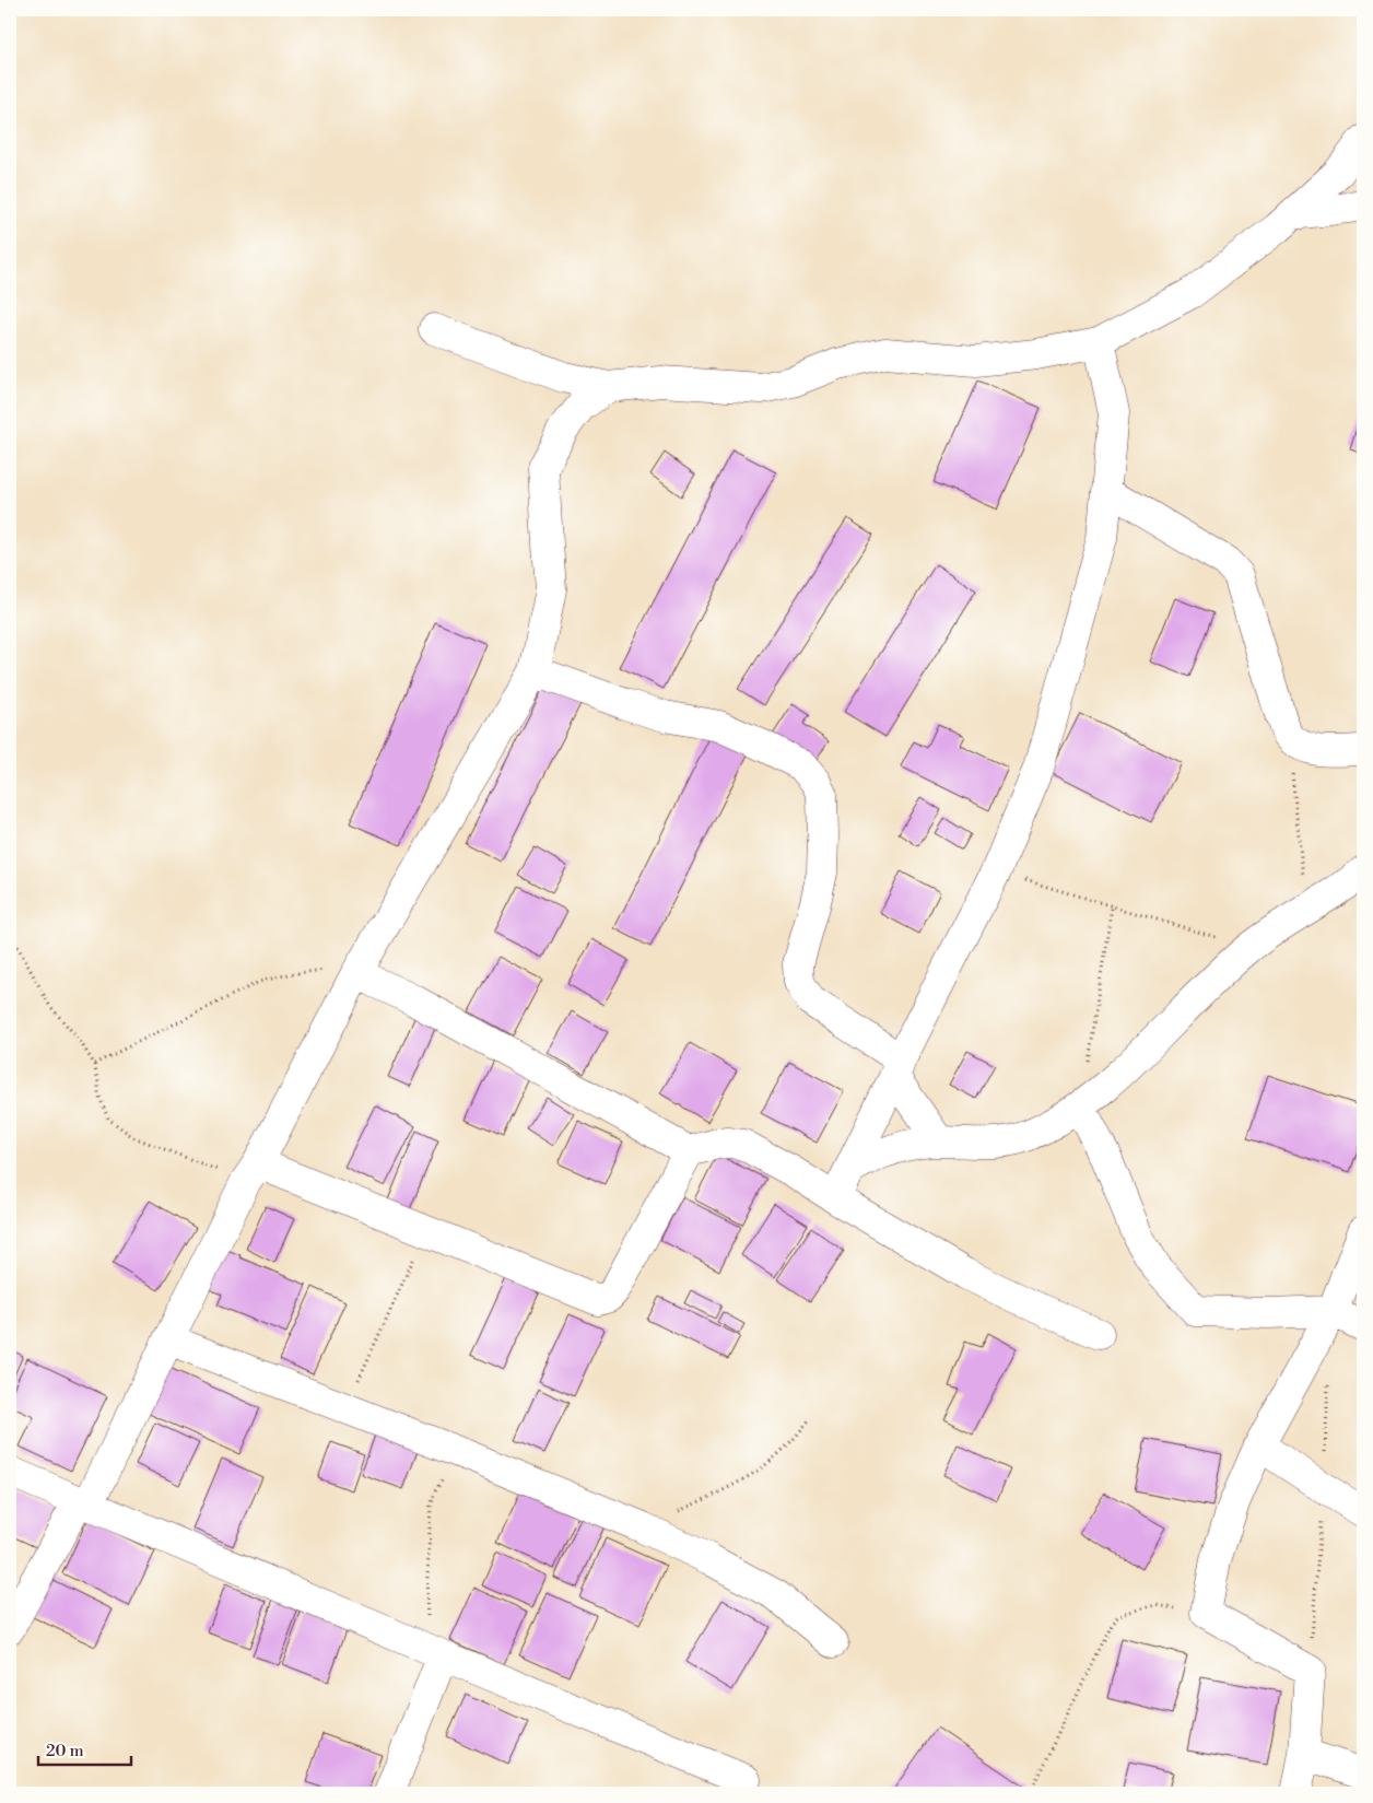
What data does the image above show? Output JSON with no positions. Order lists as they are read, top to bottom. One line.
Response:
{"scale_bar":"20 m"}
